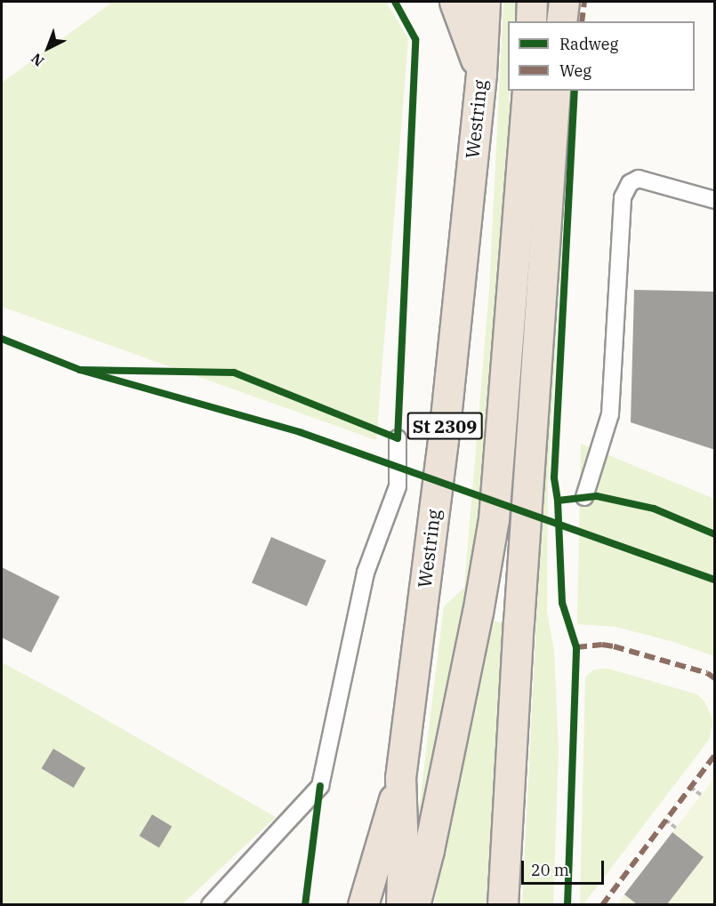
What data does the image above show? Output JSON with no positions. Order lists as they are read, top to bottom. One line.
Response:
{"streets":{"highway":["Westring","St 2309"]},"legend":["Radweg","Weg"],"scale_bar":"20 m","north":"bottom left"}
